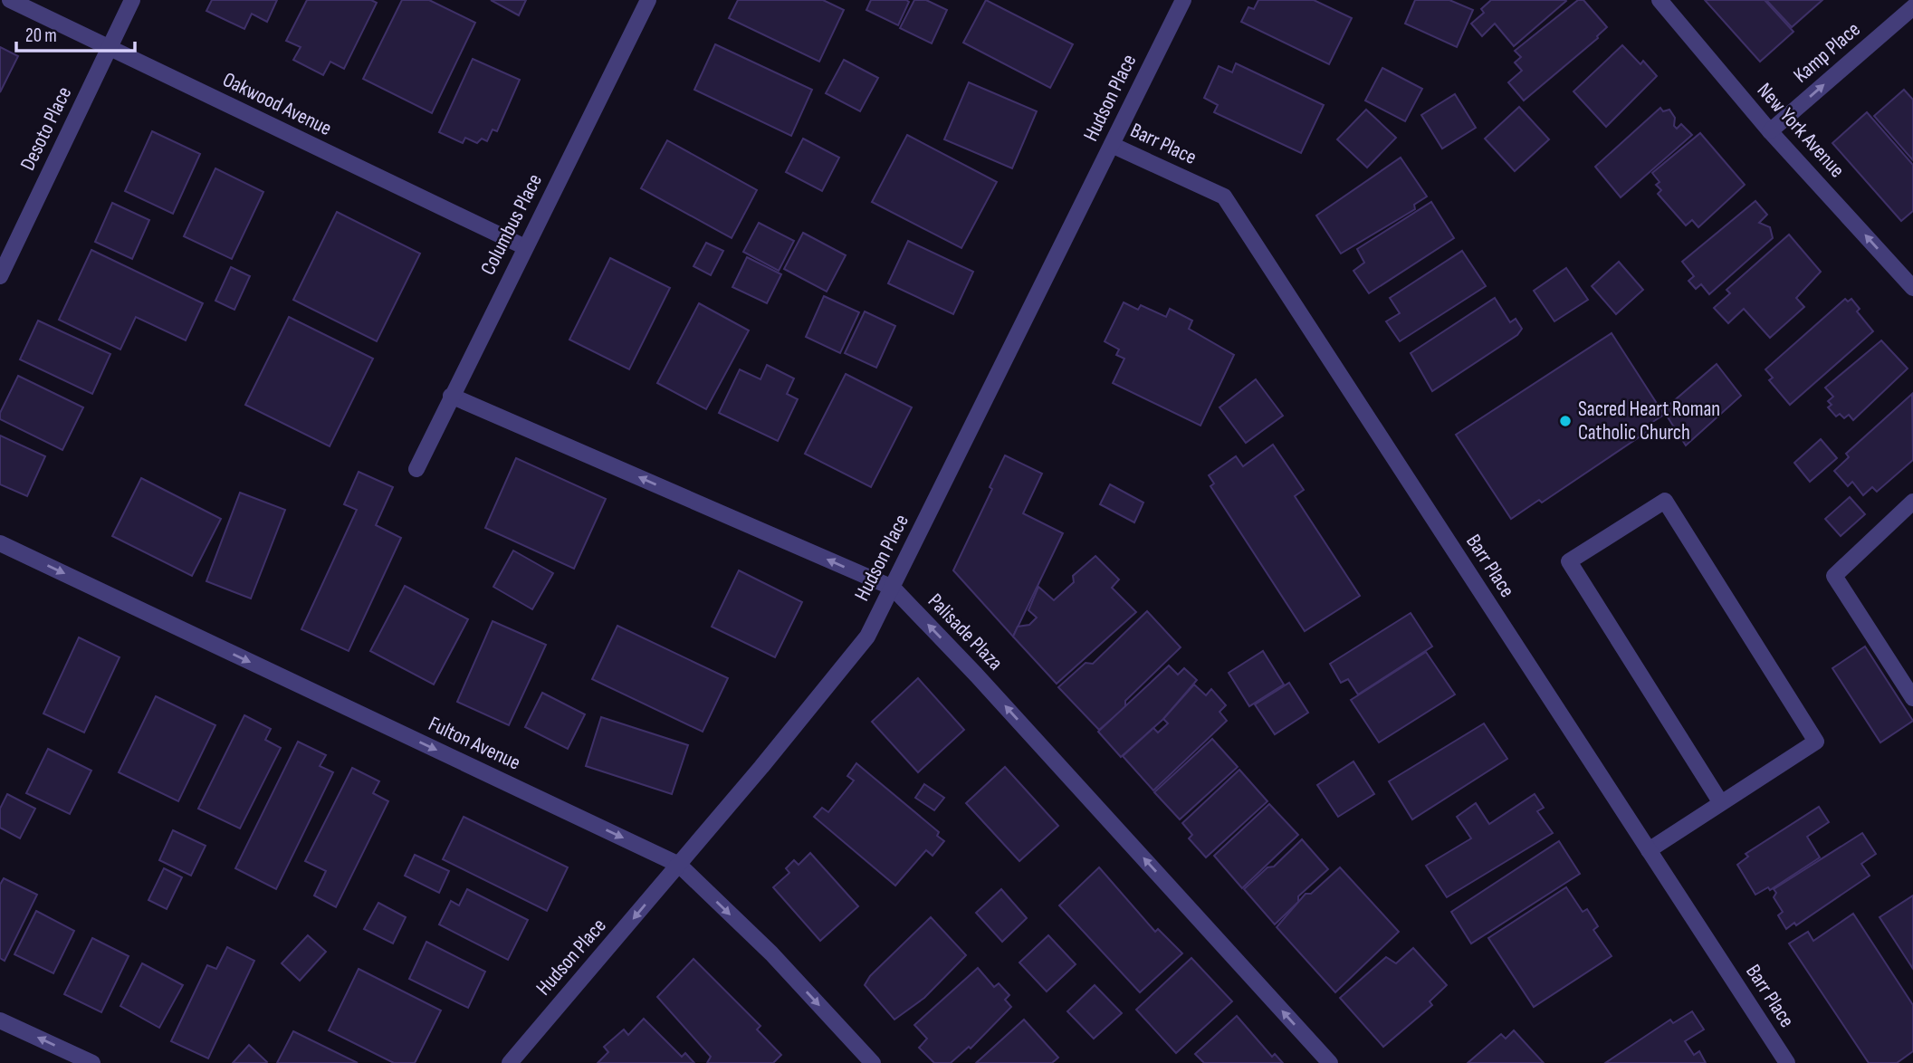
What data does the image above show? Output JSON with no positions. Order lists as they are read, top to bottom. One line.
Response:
{"streets":{"street":["Kamp Place","Hudson Place","Oakwood Avenue","Desoto Place","New York Avenue","Barr Place","Columbus Place","Palisade Plaza","Fulton Avenue"]},"crossings":[["Kamp Place","New York Avenue"],["Hudson Place","Barr Place"],["Hudson Place","Palisade Plaza"],["Hudson Place","Fulton Avenue"],["Oakwood Avenue","Desoto Place"],["Oakwood Avenue","Columbus Place"],["Columbus Place","Palisade Plaza"]],"one_way":["Kamp Place","New York Avenue","Palisade Plaza","Fulton Avenue"],"places":["Sacred Heart Roman Catholic Church"],"scale_bar":"20 m"}
